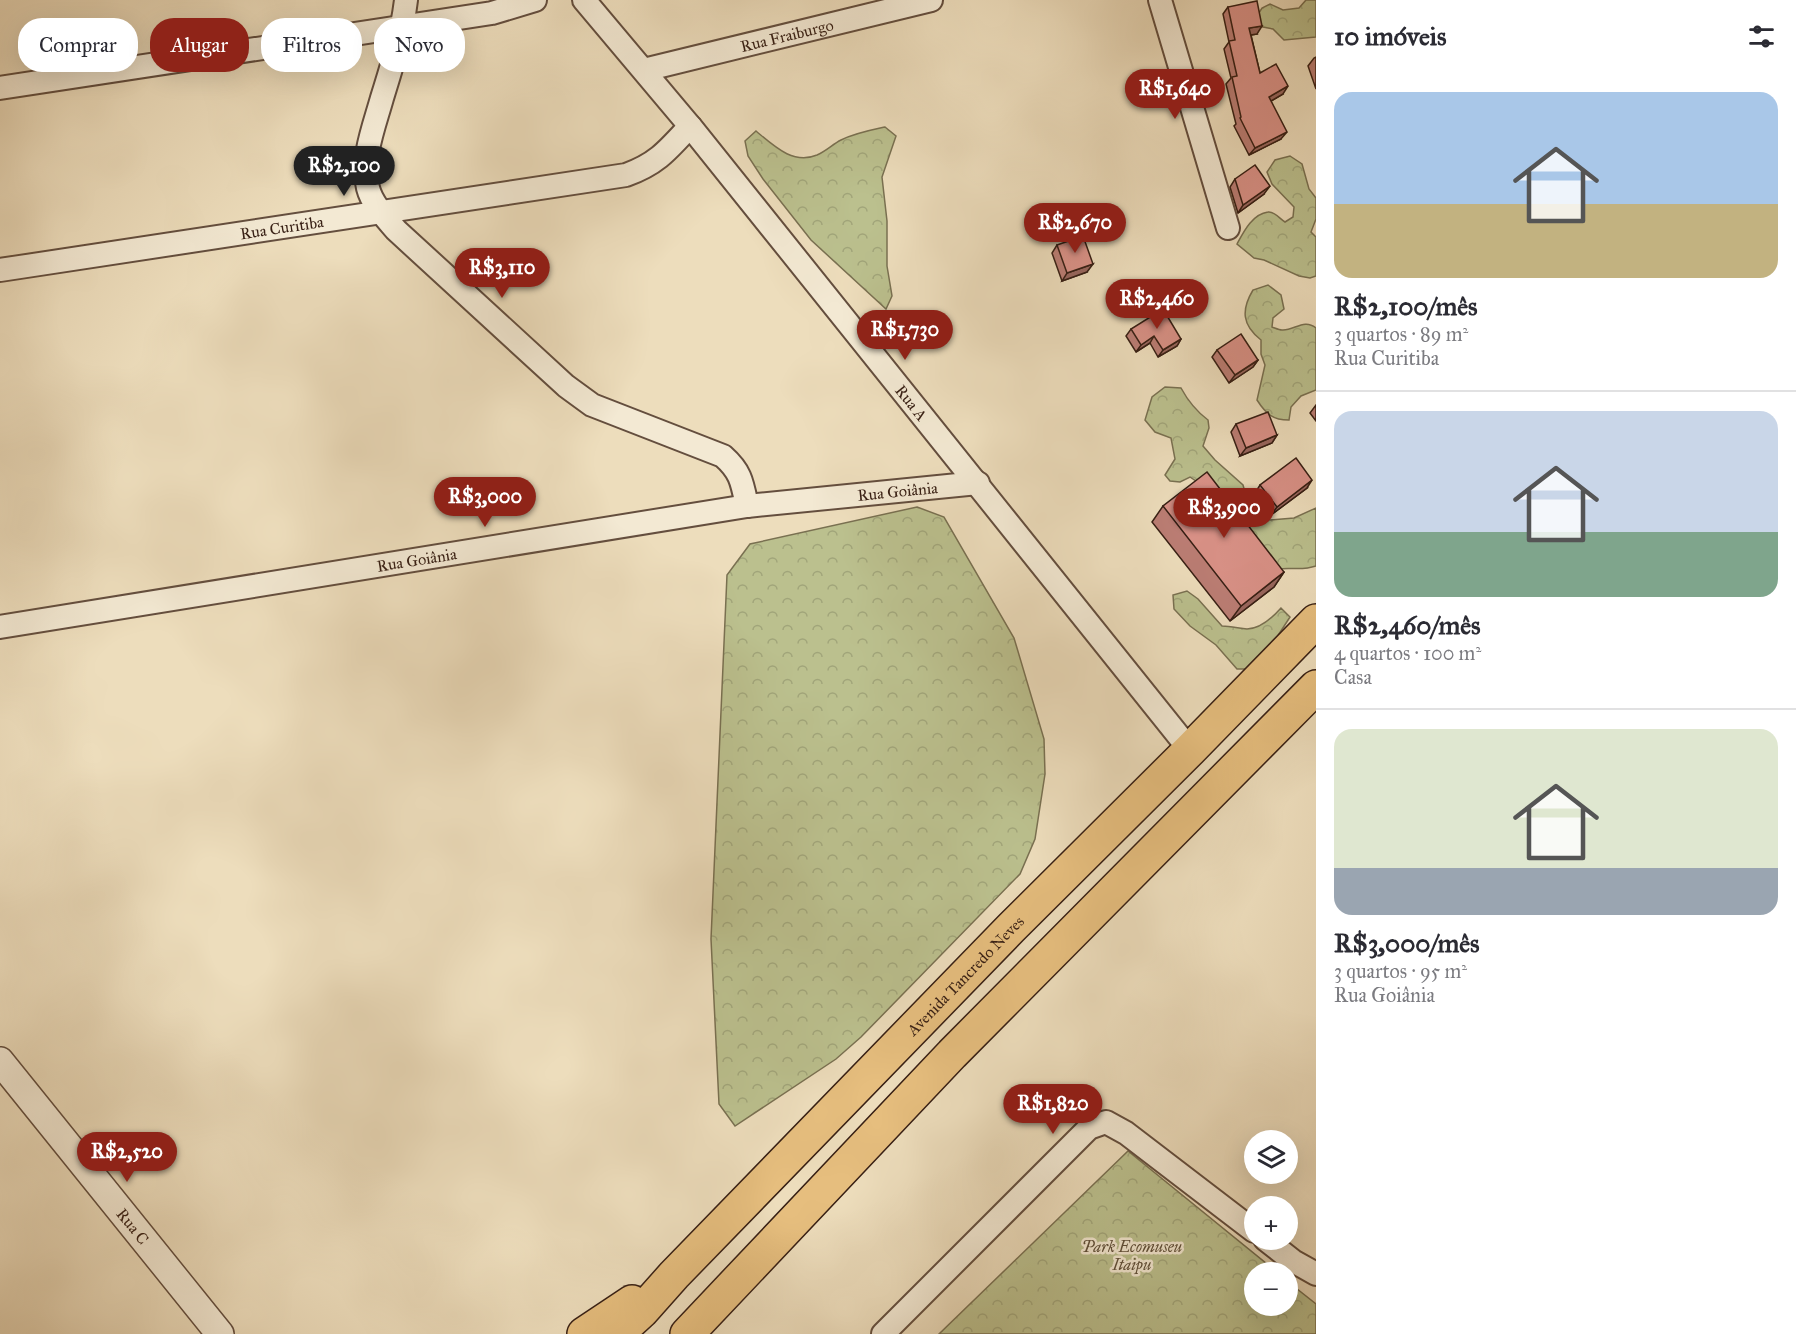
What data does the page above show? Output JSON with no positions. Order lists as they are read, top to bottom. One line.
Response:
{"streets":{"main road":["Avenida Tancredo Neves"],"street":["Rua Fraiburgo","Rua Curitiba","Rua A","Rua Goiânia","Rua C"]},"crossings":[["Rua Fraiburgo","Rua A"],["Rua Curitiba","Rua A"],["Rua A","Rua Goiânia"],["Rua A","Avenida Tancredo Neves"]],"parks":["Park Ecomuseu Itaipu"],"page":{"heading":"10 imóveis","chip":["Comprar","Alugar","Filtros","Novo"],"price":["R$1,640","R$2,100","R$2,670","R$3,110","R$2,460","R$1,730","R$3,000","R$3,900","R$1,820","R$2,520"],"list":[{"name":"R$2,100/mês","note":"3 quartos · 89 m² · Rua Curitiba"},{"name":"R$2,460/mês","note":"4 quartos · 100 m² · Casa"},{"name":"R$3,000/mês","note":"3 quartos · 95 m² · Rua Goiânia"}],"map_buttons":["+","−"]}}
